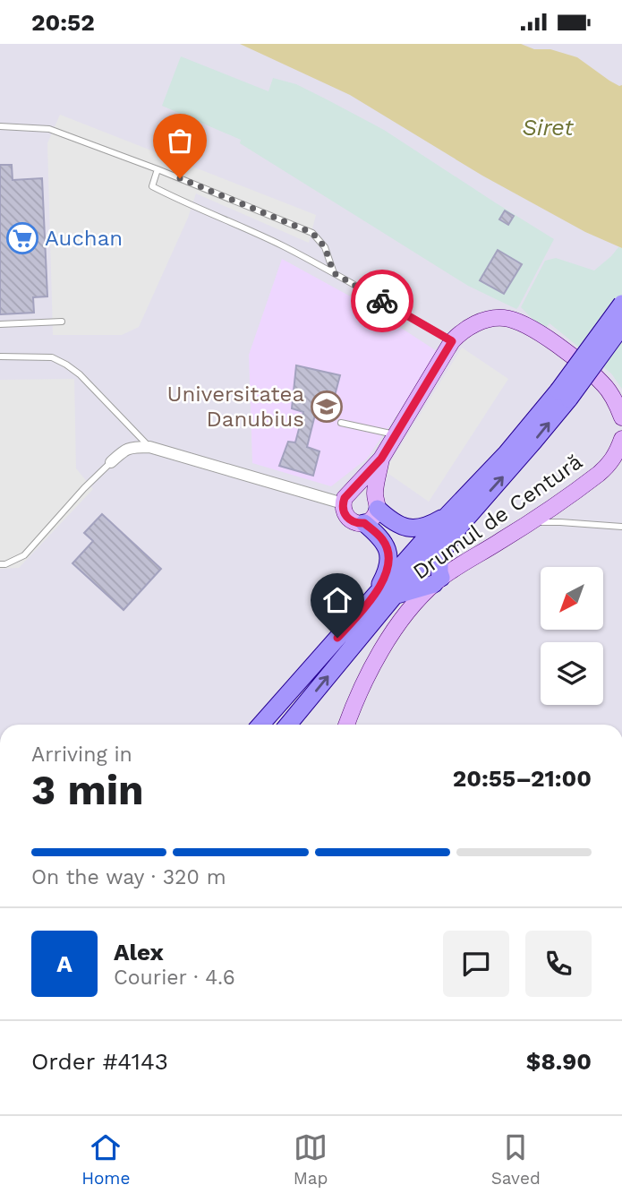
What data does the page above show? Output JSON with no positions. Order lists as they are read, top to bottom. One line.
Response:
{"streets":{"street":["Drumul de Centură"]},"water":["Siret"],"places":{"supermarket":["Auchan"],"school or university":["Universitatea Danubius"]},"north":"bottom left","page":{"status":"20:52","heading":["3 min","Arriving in","20:55–21:00"],"panel":["Alex","Courier · 4.6","Order #4143","$8.90"],"bar":"On the way · 320 m","round":"A","tabs":["Home","Map","Saved"]}}
